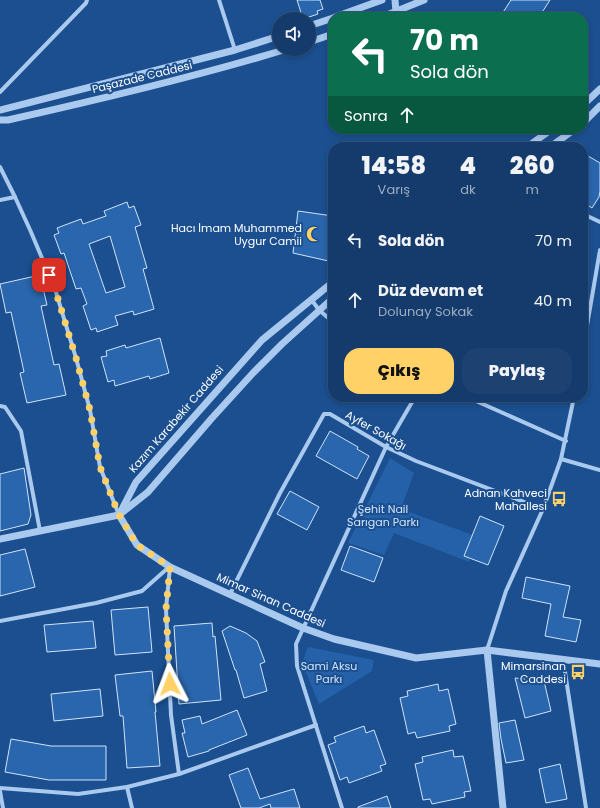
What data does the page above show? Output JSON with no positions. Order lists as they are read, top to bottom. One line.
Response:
{"streets":{"street":["Paşazade Caddesi","Kazım Karabekir Caddesi","Ayfer Sokağı","Mimar Sinan Caddesi"]},"crossings":[["Kazım Karabekir Caddesi","Mimar Sinan Caddesi"],["Ayfer Sokağı","Mimar Sinan Caddesi"]],"parks":["Şehit Nail Sarıgan Parkı","Sami Aksu Parkı"],"places":{"mosque":["Hacı İmam Muhammed Uygur Camii"],"bus stop":["Adnan Kahveci Mahallesi","Mimarsinan Caddesi"]},"page":{"turn":["70 m","Sola dön"],"then":"Sonra","eta":["14:58","Varış","4","dk","260","m"],"list":[{"name":"Sola dön","value":"70 m"},{"name":"Düz devam et","note":"Dolunay Sokak","value":"40 m"}],"buttons":["Çıkış","Paylaş"]}}
